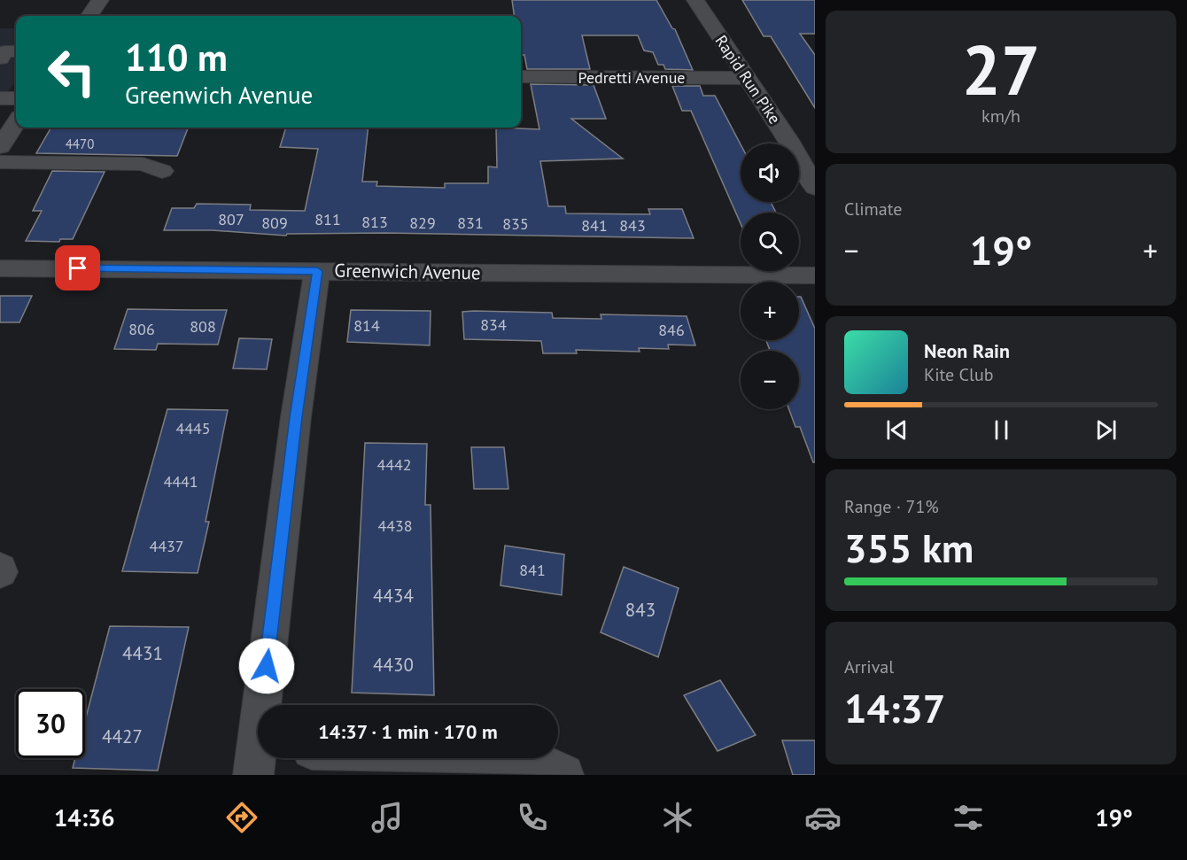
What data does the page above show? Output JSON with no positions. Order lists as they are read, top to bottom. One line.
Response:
{"streets":{"street":["Pedretti Avenue","Rapid Run Pike","Greenwich Avenue"]},"crossings":[["Pedretti Avenue","Rapid Run Pike"]],"house_numbers":["4470","807","811","813","809","829","831","835","841","843","834","814","808","806","846","4445","4442","4441","4438","4437","841","4434","843","4431","4430","4427"],"page":{"tile":[["27","km/h"],"Climate",["Range · 71%","355 km"],["Arrival","14:37"]],"turn":["110 m","Greenwich Avenue"],"map_buttons":["+","−"],"heat":["−","19°","+"],"song":["Neon Rain","Kite Club"],"limit":"30","trip":"14:37 · 1 min · 170 m","tabs":["14:36","19°"]}}
